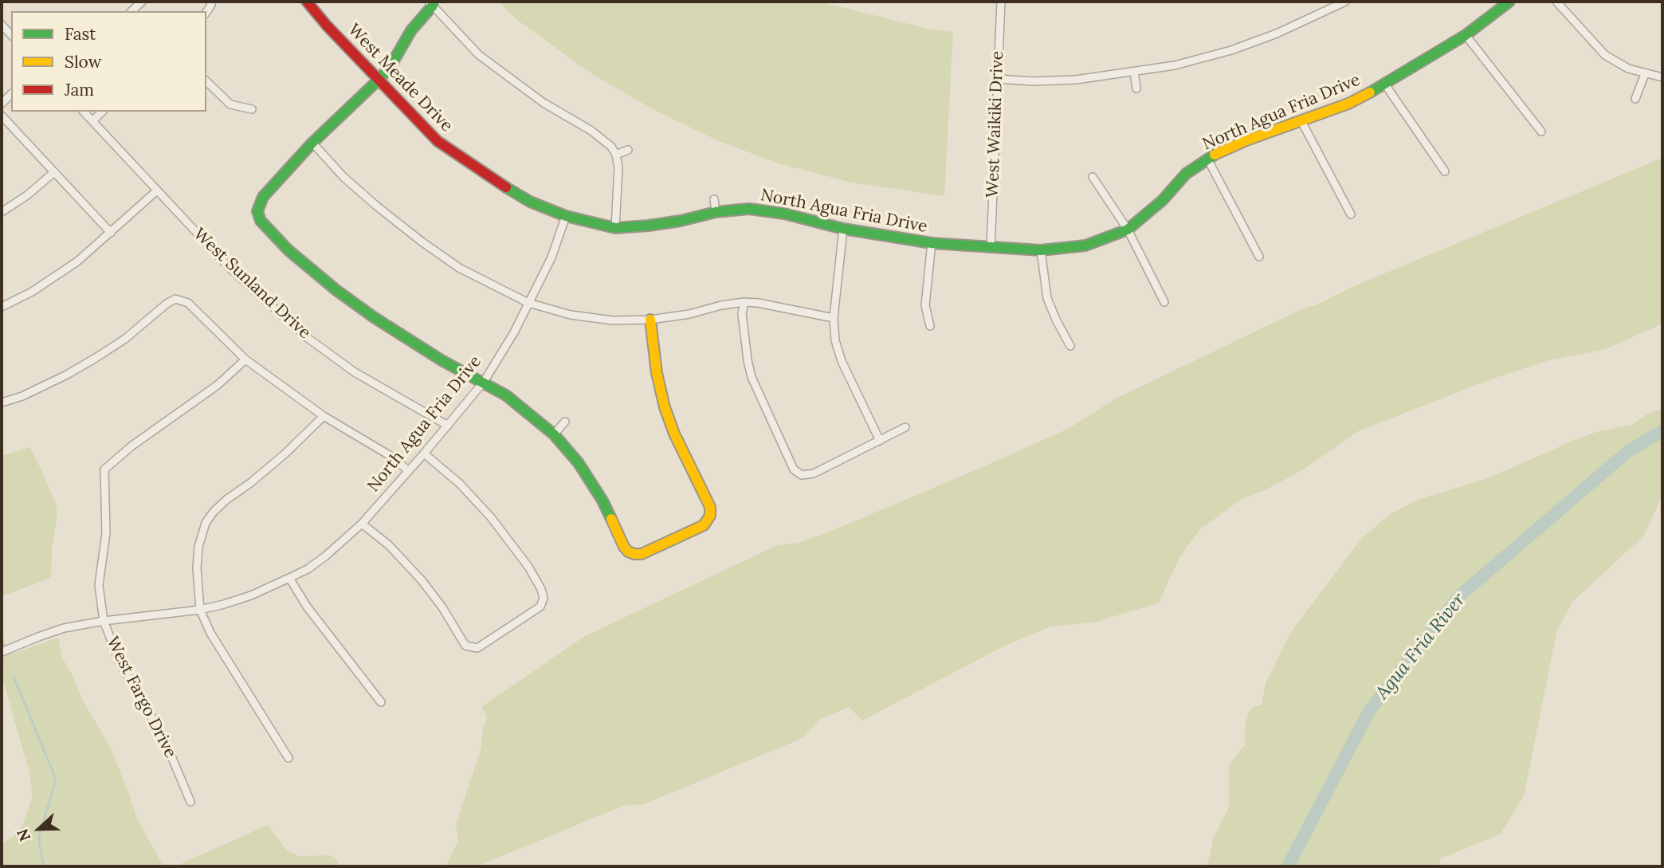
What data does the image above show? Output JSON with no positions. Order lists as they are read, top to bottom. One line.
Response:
{"streets":{"street":["West Meade Drive","North Agua Fria Drive","West Waikiki Drive","West Sunland Drive","West Fargo Drive"]},"crossings":[["West Meade Drive","North Agua Fria Drive"],["North Agua Fria Drive","West Waikiki Drive"],["North Agua Fria Drive","West Sunland Drive"],["North Agua Fria Drive","West Fargo Drive"]],"water":["Agua Fria River"],"legend":["Fast","Slow","Jam"],"north":"left"}
